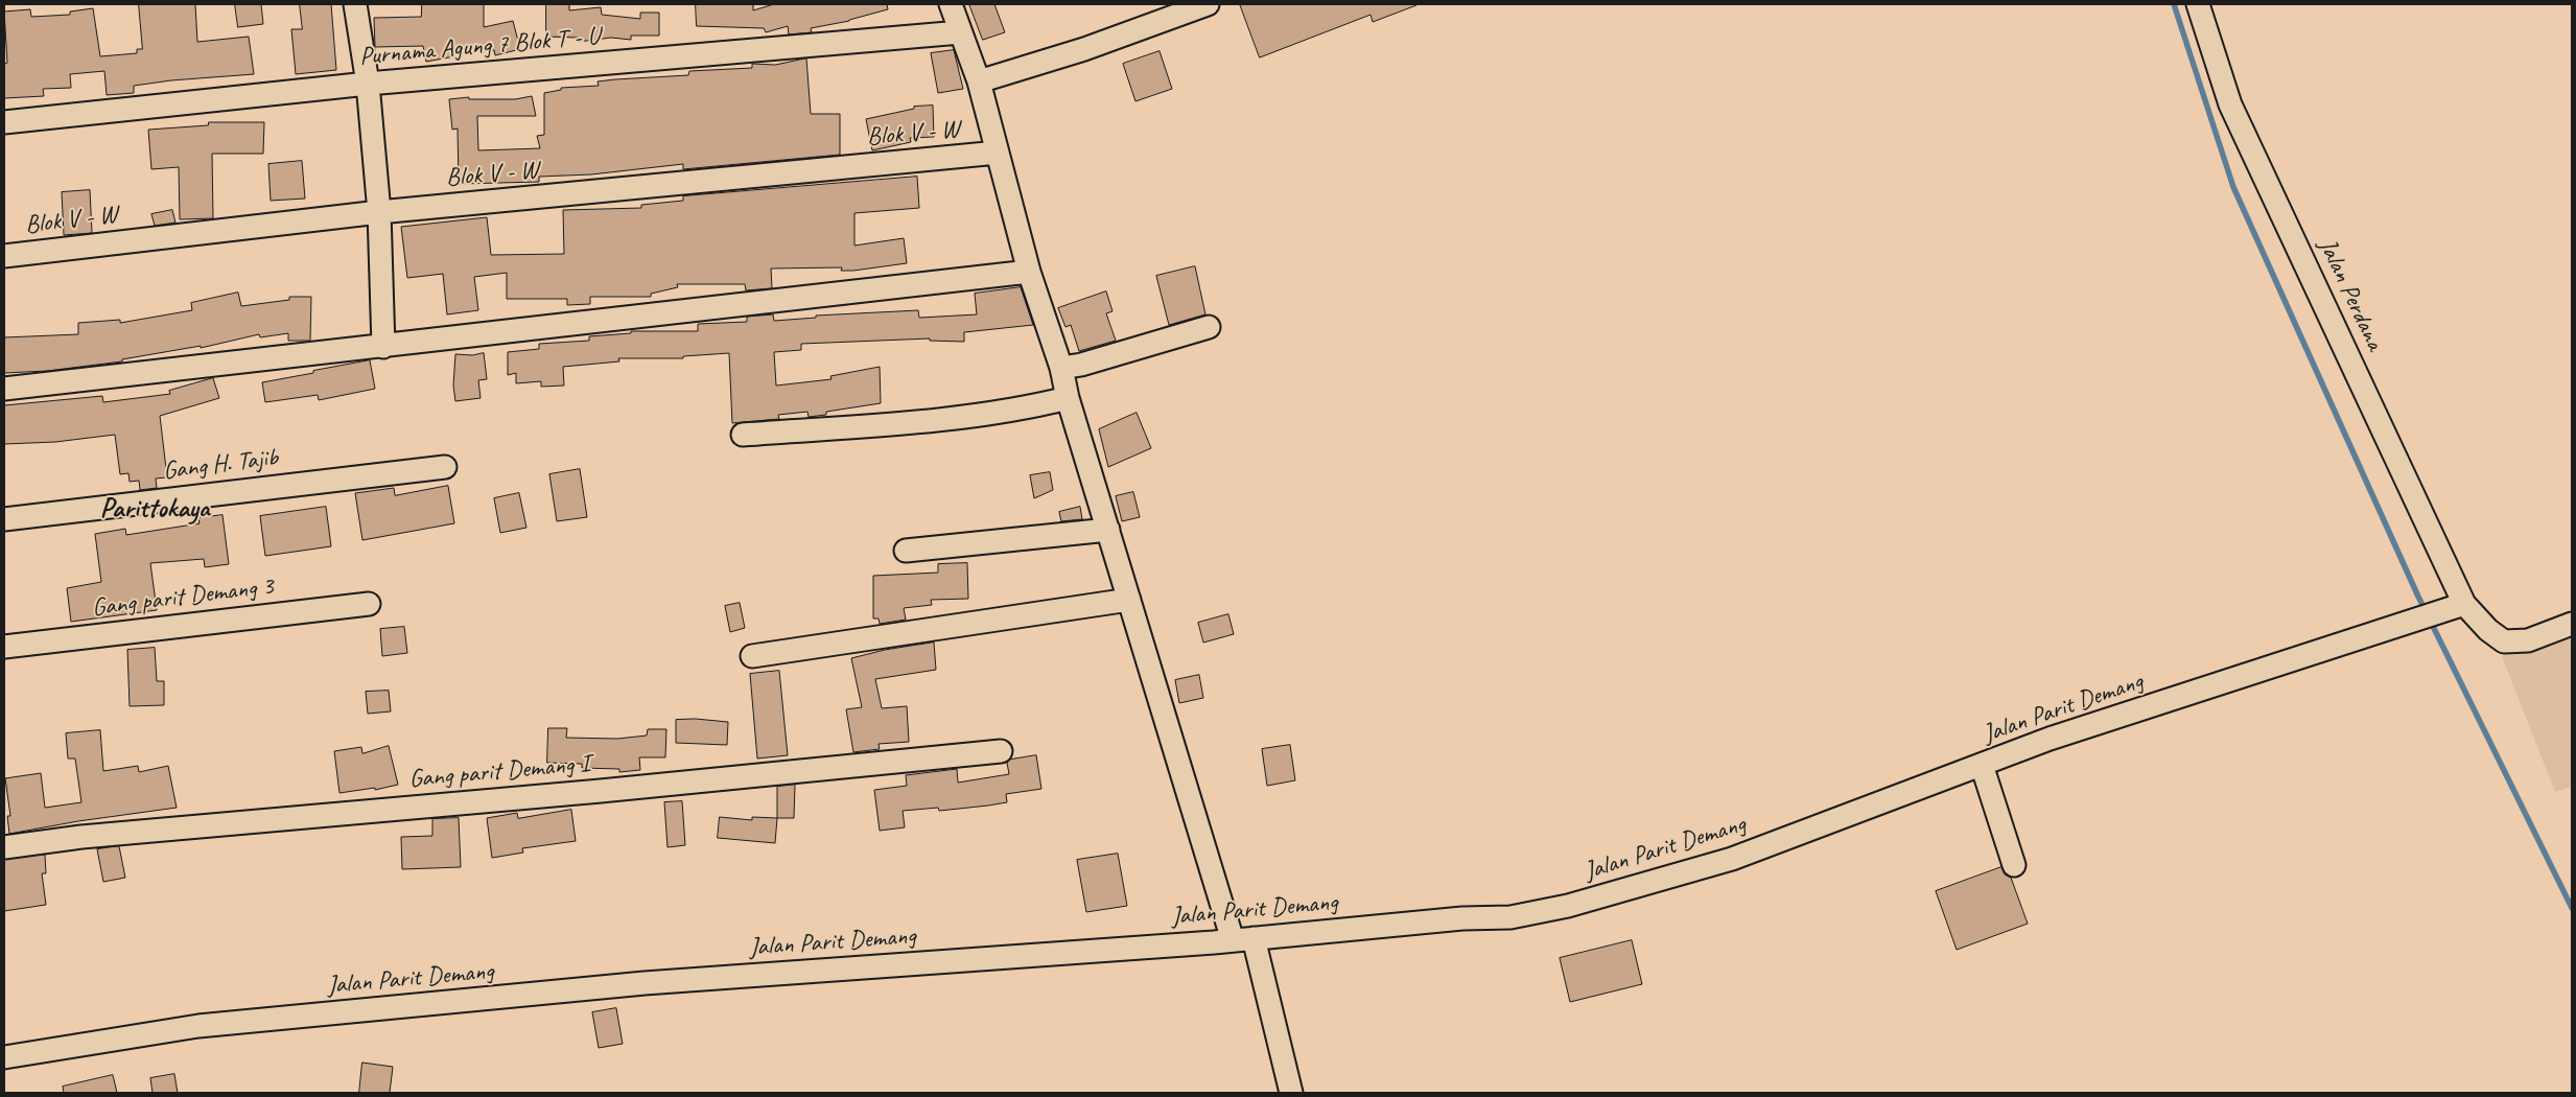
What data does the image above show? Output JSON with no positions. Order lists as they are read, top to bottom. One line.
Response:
{"streets":{"street":["Purnama Agung 7 Blok T - U","Blok V - W","Jalan Perdana","Gang H. Tajib","Gang parit Demang 3","Jalan Parit Demang","Gang parit Demang I"]},"crossings":[["Jalan Perdana","Jalan Parit Demang"]],"districts":["Parittokaya"]}
